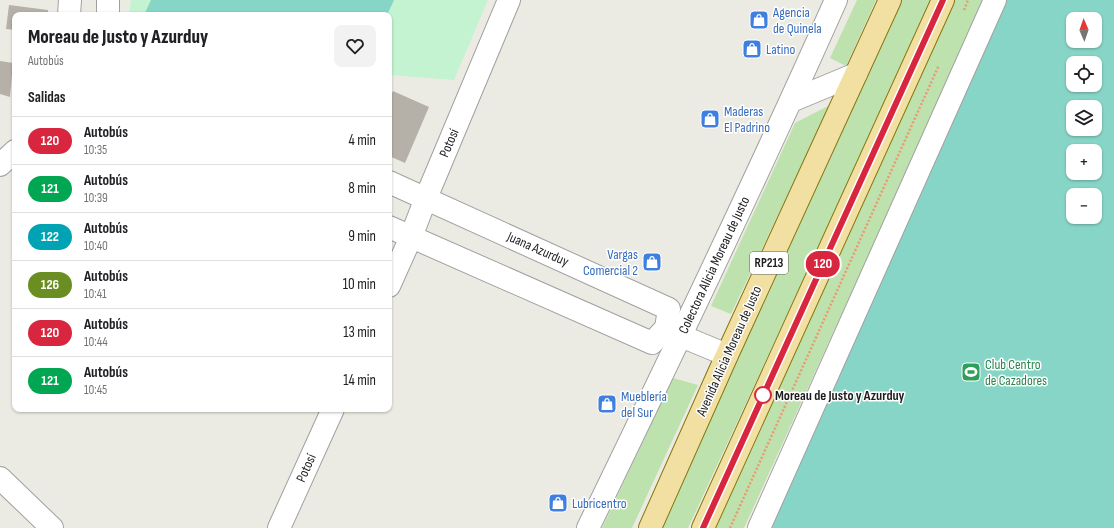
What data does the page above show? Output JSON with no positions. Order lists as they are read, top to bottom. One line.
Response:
{"streets":{"main road":["RP213","Avenida Alicia Moreau de Justo"],"street":["Potosí","Juana Azurduy","Colectora Alicia Moreau de Justo"]},"crossings":[["Potosí","Juana Azurduy"],["Juana Azurduy","Colectora Alicia Moreau de Justo"]],"places":{"shop":["Agencia de Quinela","Latino","Maderas El Padrino","Vargas Comercial 2","Mueblería del Sur","Lubricentro"],"sports":["Club Centro de Cazadores"],"other":["Moreau de Justo y Azurduy"]},"lines":["bus line 120"],"north":"top","page":{"on_map":"120","map_buttons":["+","−"],"heading":[["Moreau de Justo y Azurduy","Autobús"],"Salidas"],"list":[{"mark":"120","name":"Autobús","note":"10:35","value":"4 min"},{"mark":"121","name":"Autobús","note":"10:39","value":"8 min"},{"mark":"122","name":"Autobús","note":"10:40","value":"9 min"},{"mark":"126","name":"Autobús","note":"10:41","value":"10 min"},{"mark":"120","name":"Autobús","note":"10:44","value":"13 min"},{"mark":"121","name":"Autobús","note":"10:45","value":"14 min"}]}}
